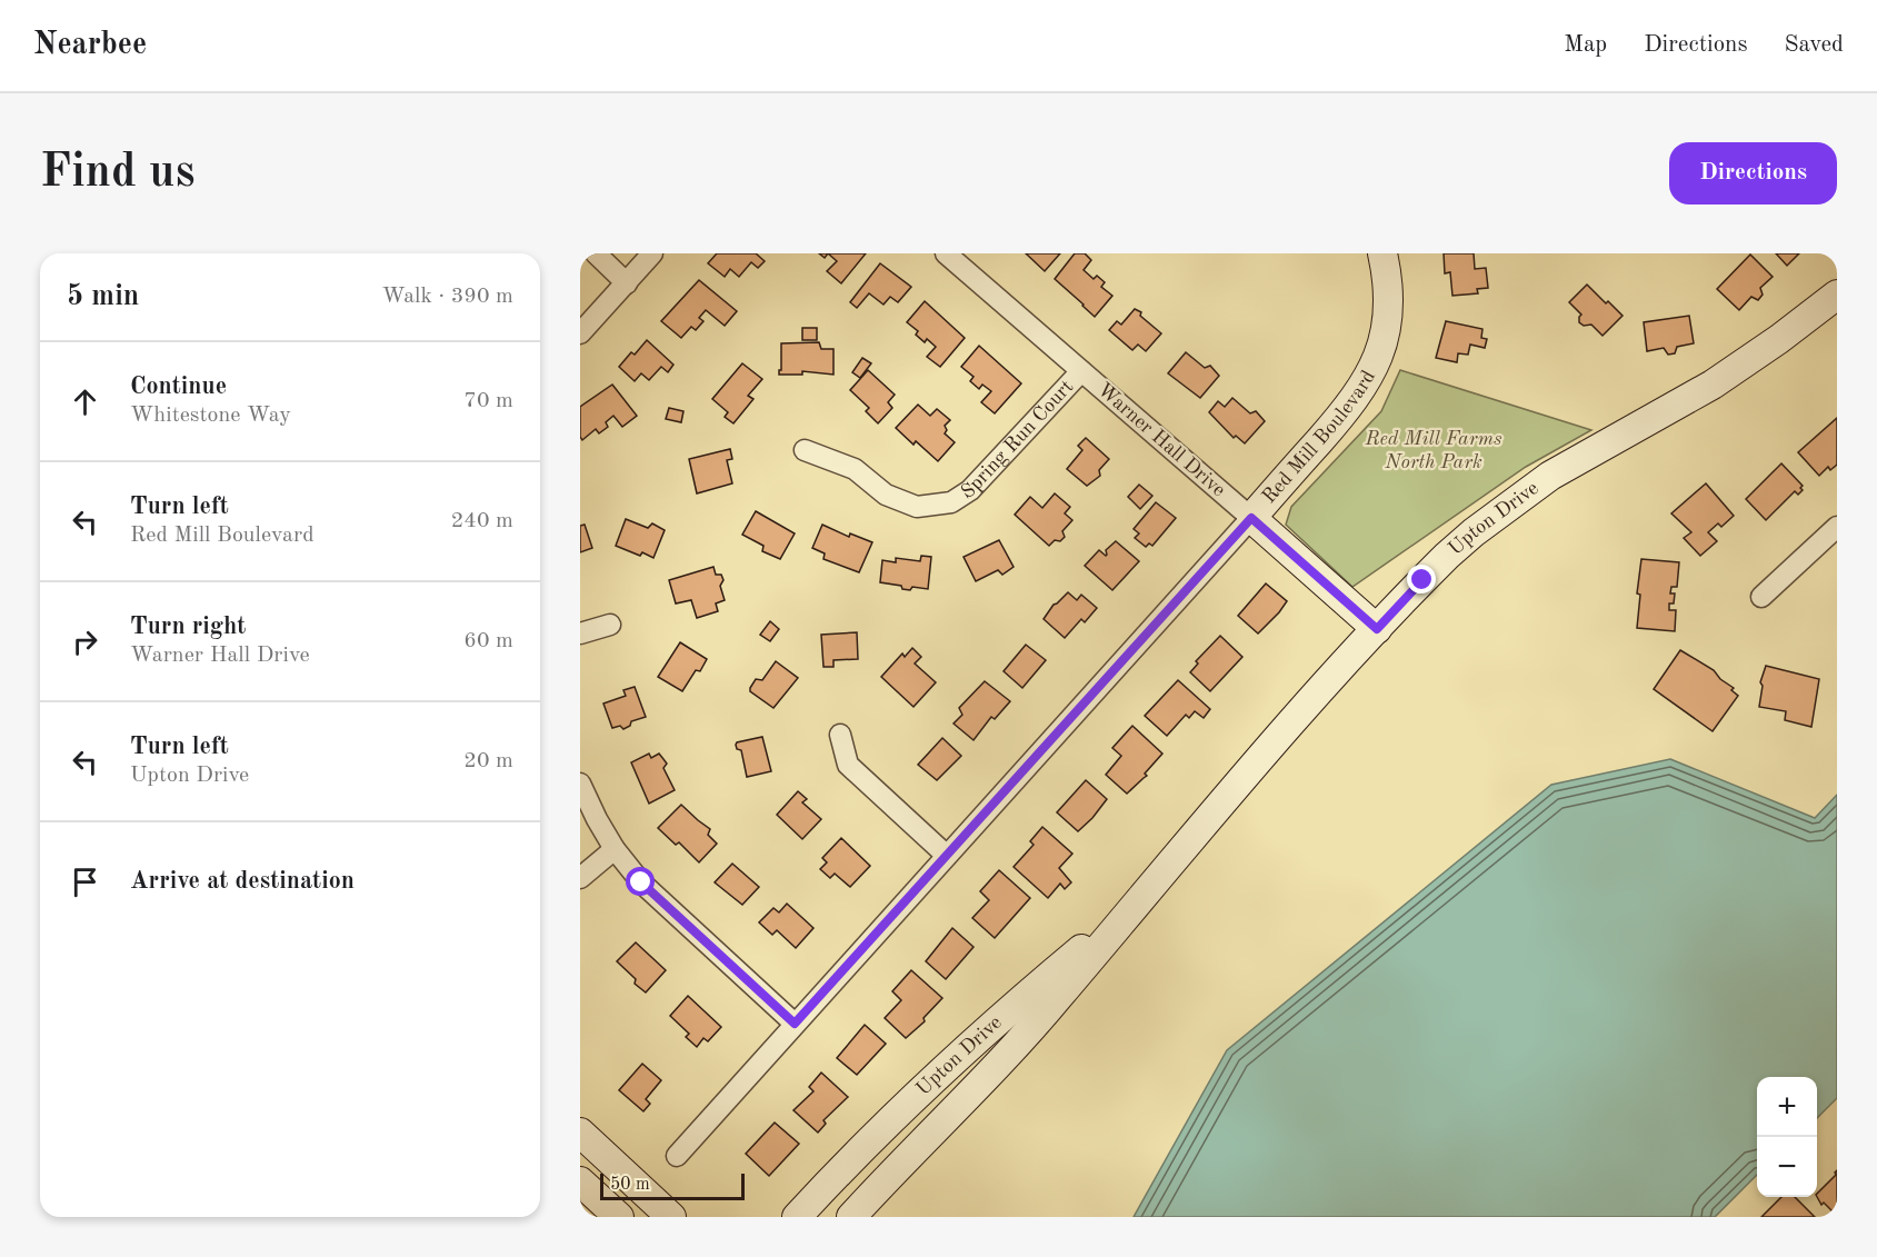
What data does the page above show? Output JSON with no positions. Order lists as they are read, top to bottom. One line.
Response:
{"streets":{"main road":["Red Mill Boulevard","Warner Hall Drive","Upton Drive"],"street":["Spring Run Court"]},"crossings":[["Red Mill Boulevard","Warner Hall Drive"],["Spring Run Court","Warner Hall Drive"],["Warner Hall Drive","Upton Drive"]],"parks":["Red Mill Farms North Park"],"scale_bar":"50 m","page":{"header":"Nearbee","nav":["Map","Directions","Saved"],"buttons":"Directions","title":"Find us","heading":["5 min","Walk · 390 m"],"list":[["Continue","Whitestone Way","70 m"],["Turn left","Red Mill Boulevard","240 m"],["Turn right","Warner Hall Drive","60 m"],["Turn left","Upton Drive","20 m"],"Arrive at destination"],"map_buttons":["+","−"],"scale":"50 m"}}
